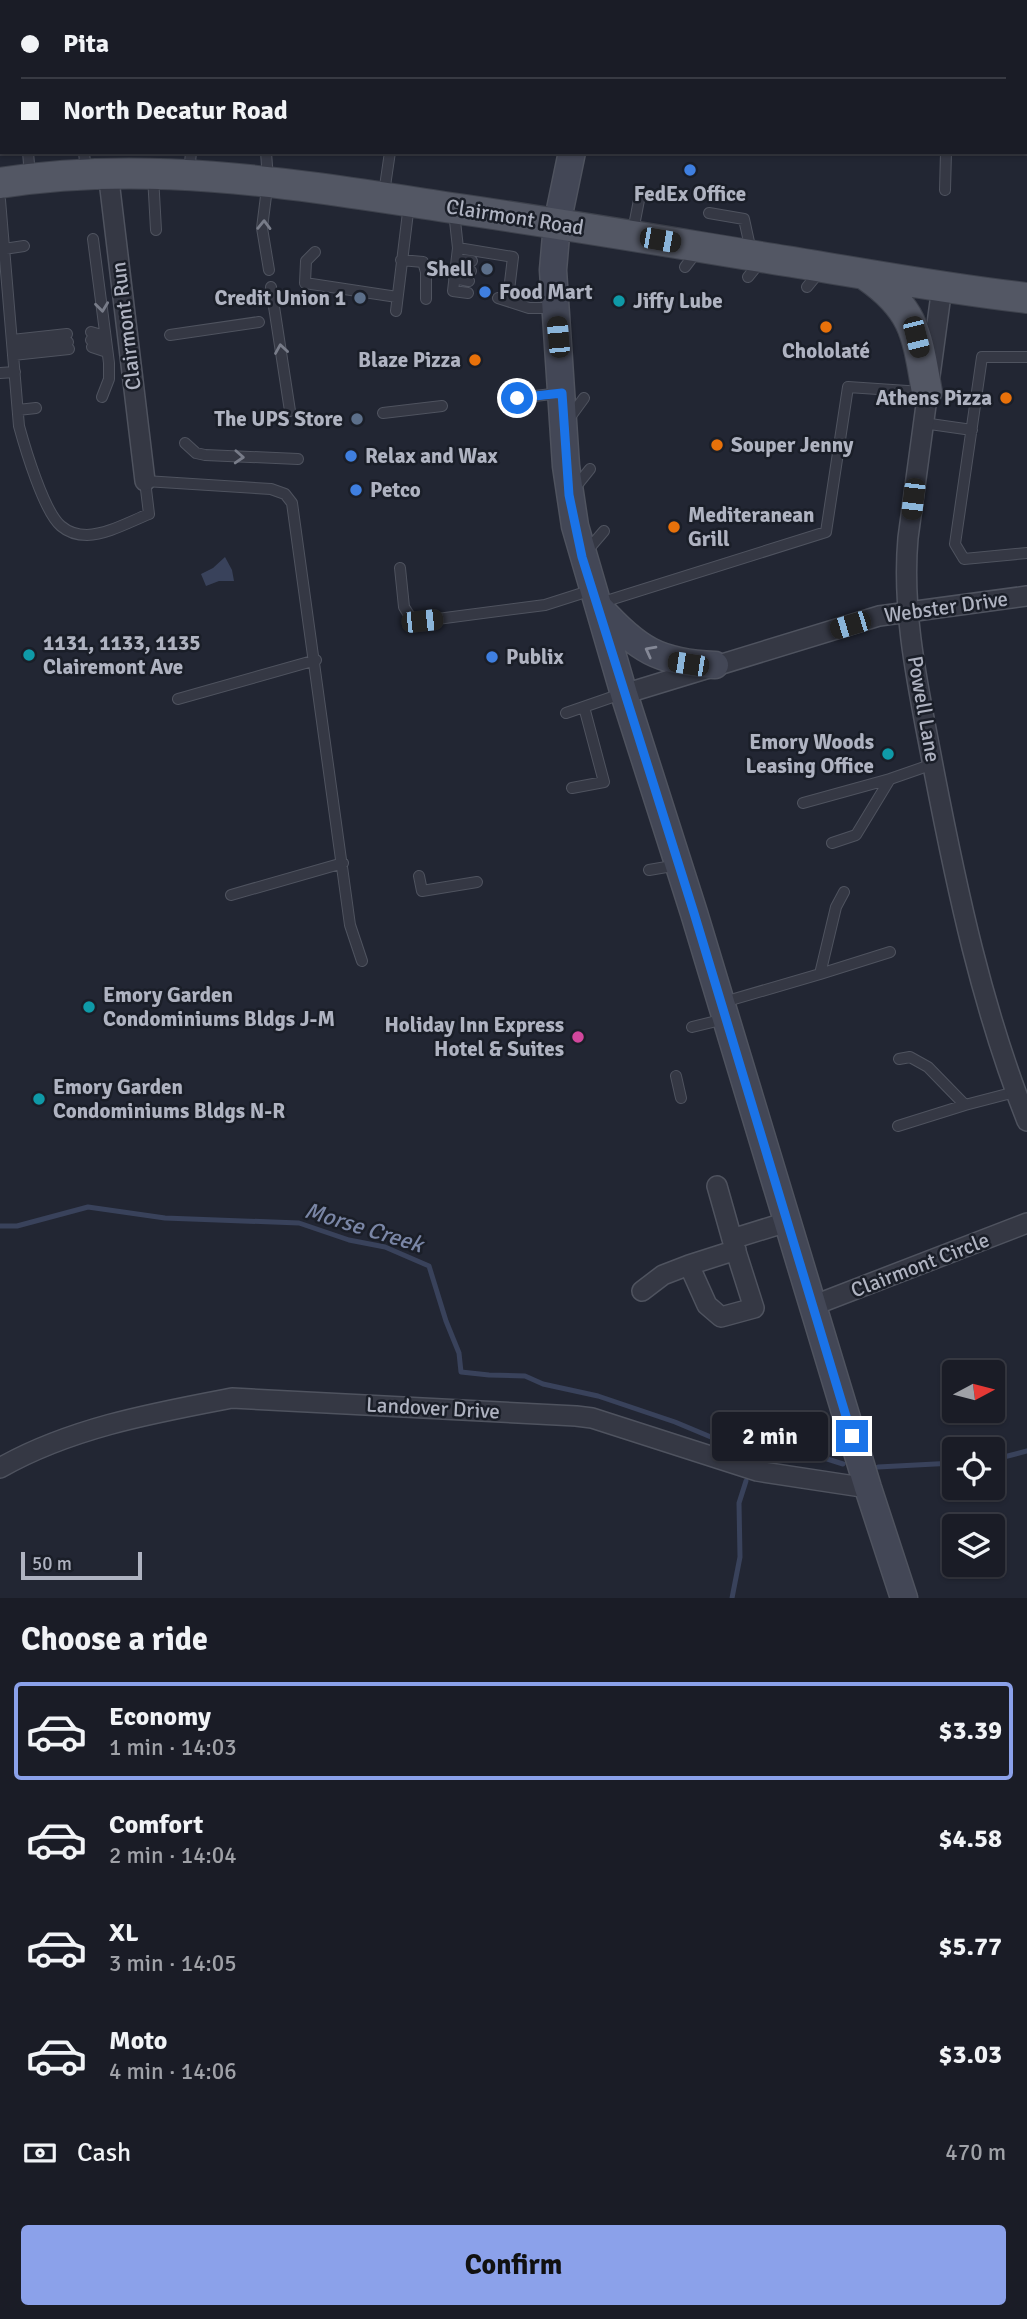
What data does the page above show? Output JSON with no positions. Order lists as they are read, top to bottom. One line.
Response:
{"streets":{"main road":["Clairmont Road"],"street":["Clairmont Run","Webster Drive","Powell Lane","Clairmont Circle","Landover Drive"]},"crossings":[["Clairmont Road","Clairmont Run"],["Clairmont Road","Powell Lane"],["Webster Drive","Powell Lane"]],"water":["Morse Creek"],"places":["FedEx Office","Shell","Food Mart","Credit Union 1","Jiffy Lube","Chololaté","Blaze Pizza","Athens Pizza","The UPS Store","Souper Jenny","Relax and Wax","Petco","Mediteranean Grill","1131, 1133, 1135 Clairemont Ave","Publix","Emory Woods Leasing Office","Emory Garden Condominiums Bldgs J-M","Holiday Inn Express Hotel & Suites","Emory Garden Condominiums Bldgs N-R"],"scale_bar":"50 m","north":"right","page":{"banner":["Pita","North Decatur Road"],"bubble":"2 min","scale":"50 m","heading":"Choose a ride","list":[{"name":"Economy","note":"1 min · 14:03","value":"$3.39"},{"name":"Comfort","note":"2 min · 14:04","value":"$4.58"},{"name":"XL","note":"3 min · 14:05","value":"$5.77"},{"name":"Moto","note":"4 min · 14:06","value":"$3.03"}],"pay":["Cash","470 m"],"buttons":"Confirm"}}
